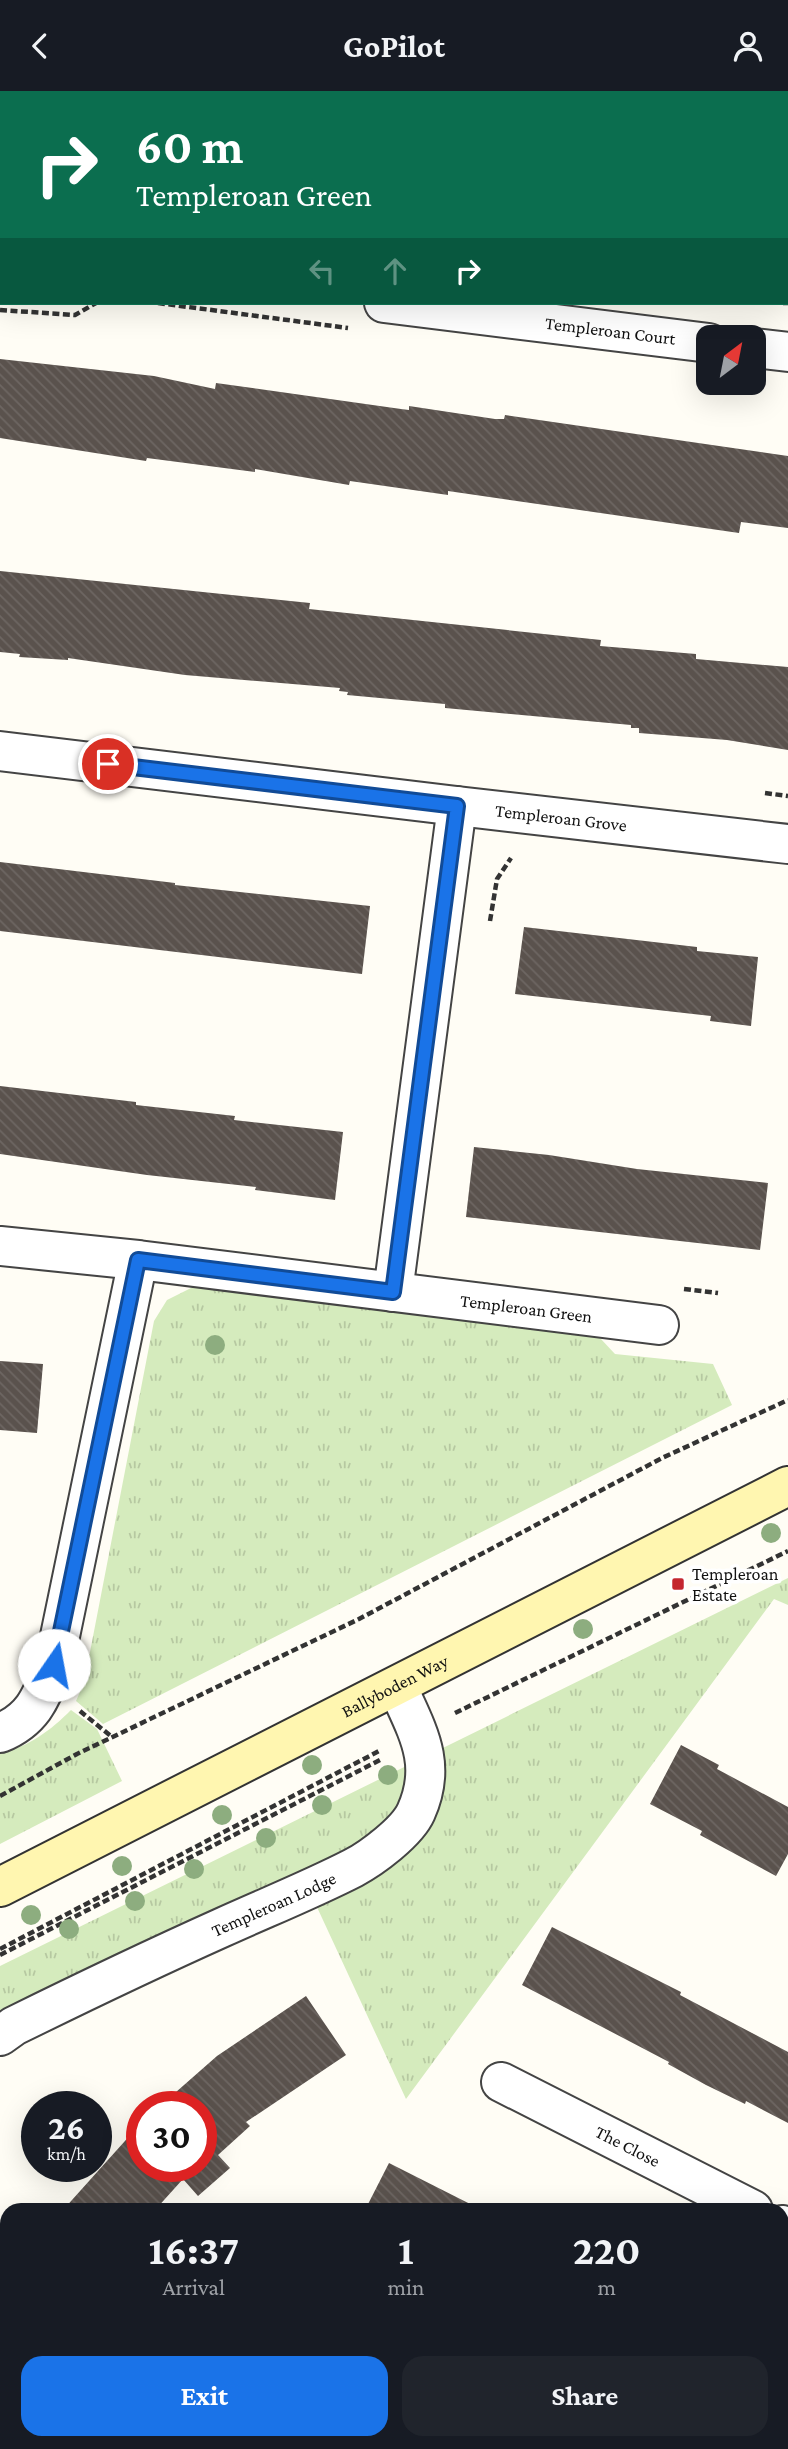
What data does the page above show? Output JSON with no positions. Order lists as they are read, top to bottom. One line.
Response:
{"streets":{"main road":["Ballyboden Way"],"street":["Templeroan Court","Templeroan Grove","Templeroan Green","Templeroan Lodge","The Close"]},"crossings":[["Ballyboden Way","Templeroan Lodge"]],"places":{"transit":["Templeroan Estate"]},"north":"top right","page":{"header":"GoPilot","turn":["60 m","Templeroan Green"],"speed":"26 km/h","limit":"30","eta":["16:37","Arrival","1","min","220","m"],"buttons":["Exit","Share"]}}
